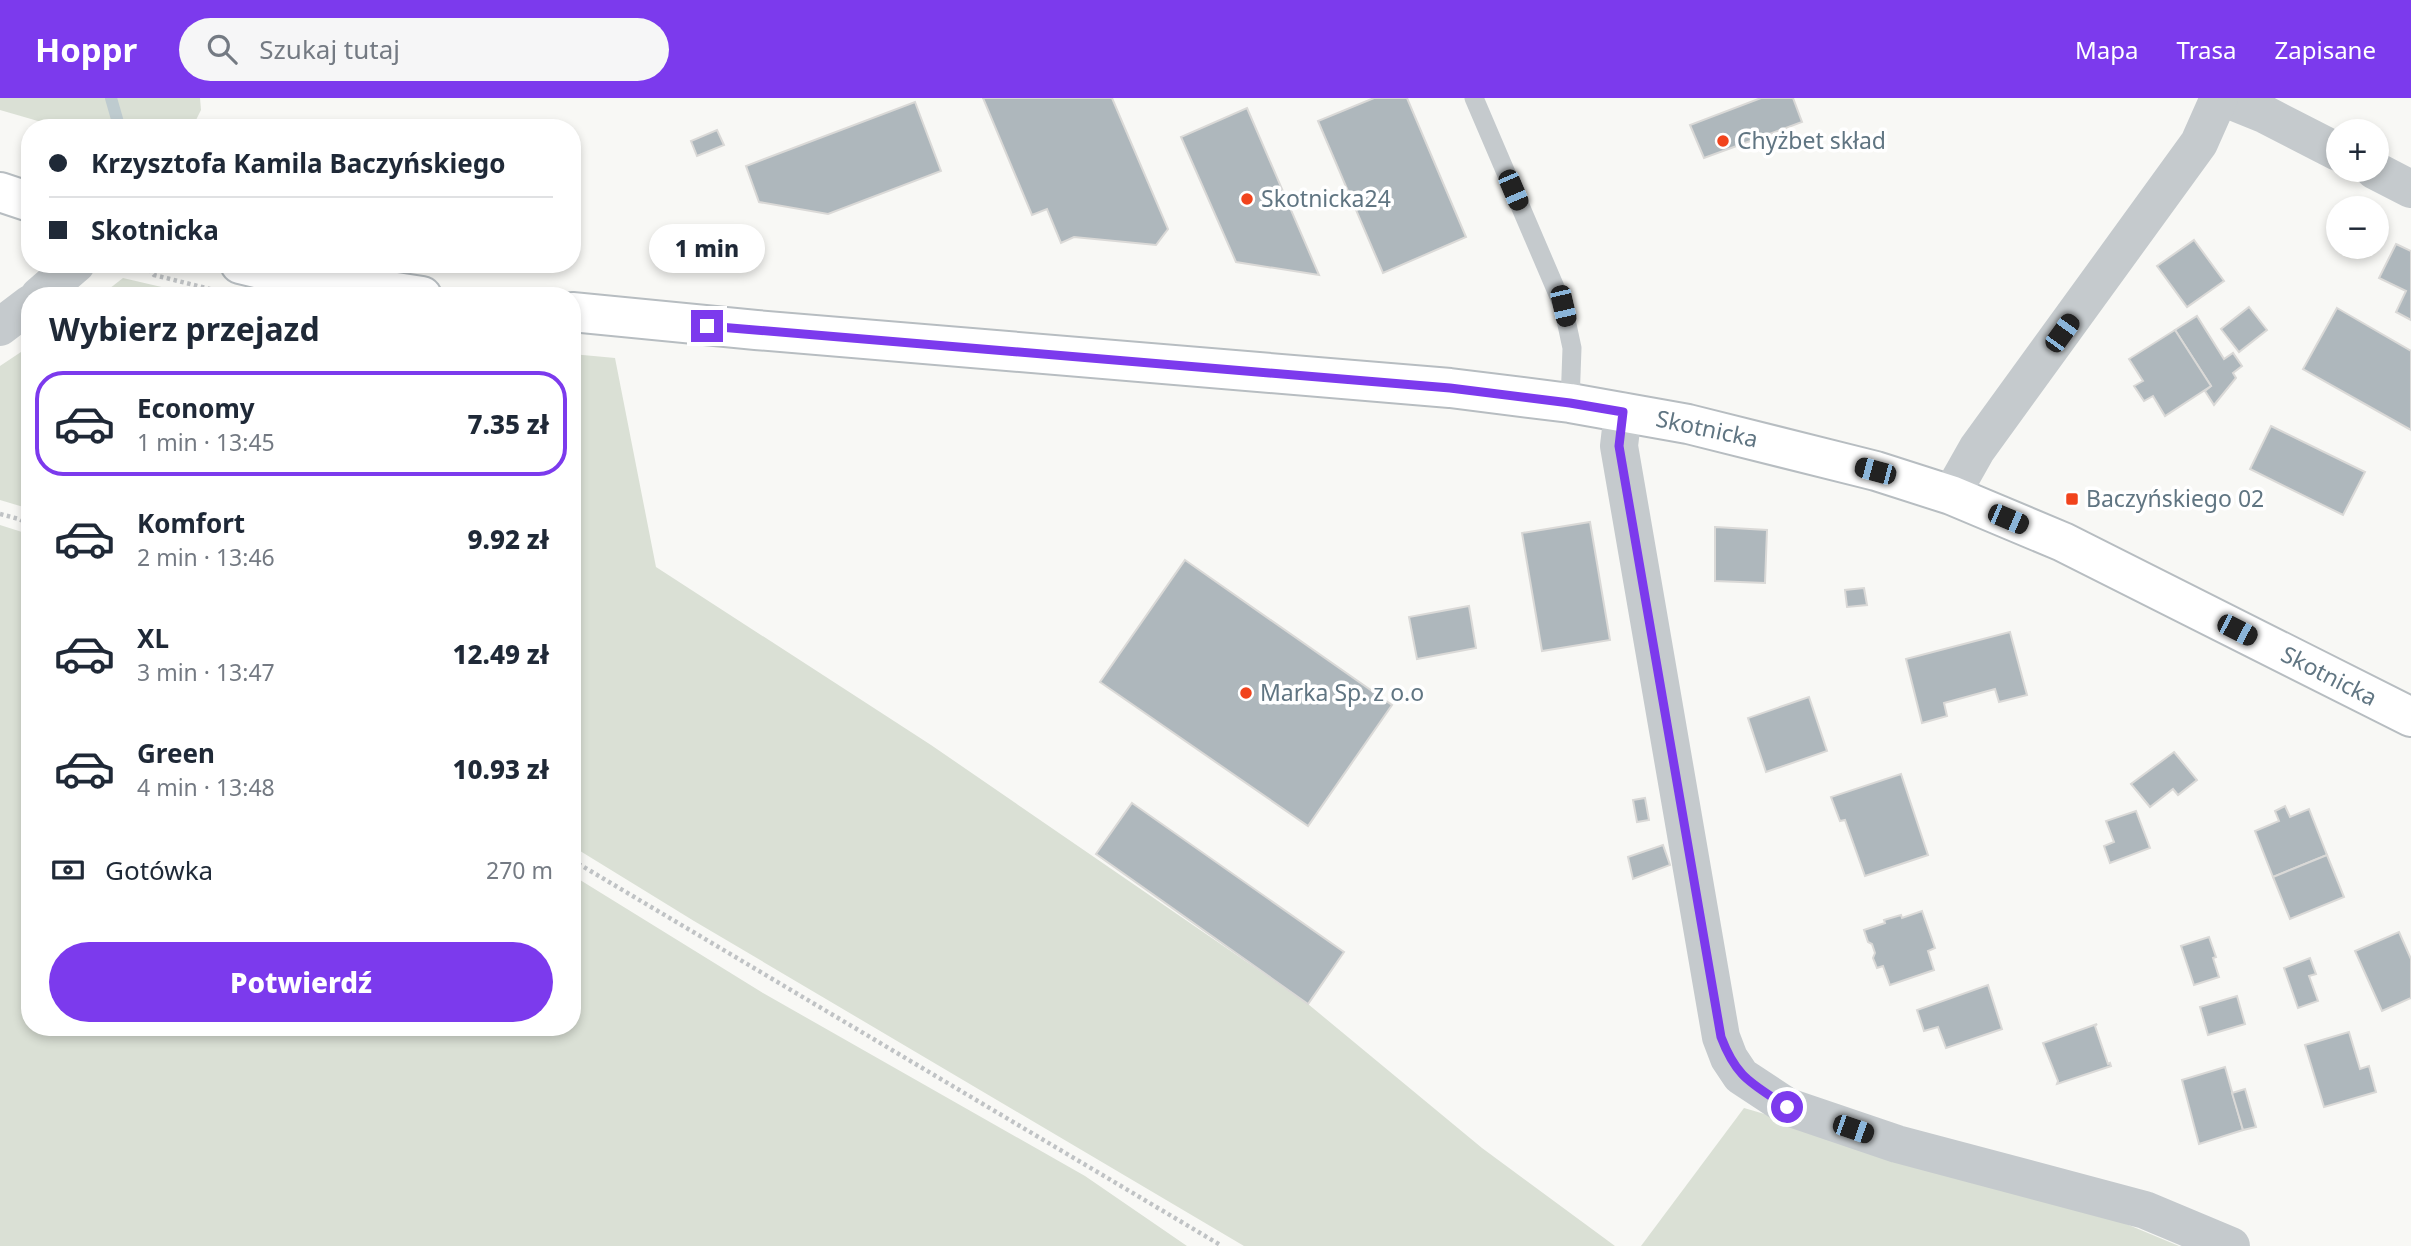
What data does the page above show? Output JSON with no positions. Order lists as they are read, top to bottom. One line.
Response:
{"streets":{"main road":["Skotnicka"]},"places":{"other":["Chyżbet skład","Skotnicka24","Marka Sp. z o.o"],"transit":["Baczyńskiego 02"]},"page":{"header":"Hoppr","search":"Szukaj tutaj","nav":["Mapa","Trasa","Zapisane"],"map_buttons":["+","−"],"banner":["Krzysztofa Kamila Baczyńskiego","Skotnicka"],"bubble":"1 min","heading":"Wybierz przejazd","list":[{"name":"Economy","note":"1 min · 13:45","value":"7.35 zł"},{"name":"Komfort","note":"2 min · 13:46","value":"9.92 zł"},{"name":"XL","note":"3 min · 13:47","value":"12.49 zł"},{"name":"Green","note":"4 min · 13:48","value":"10.93 zł"}],"pay":["Gotówka","270 m"],"buttons":"Potwierdź"}}
